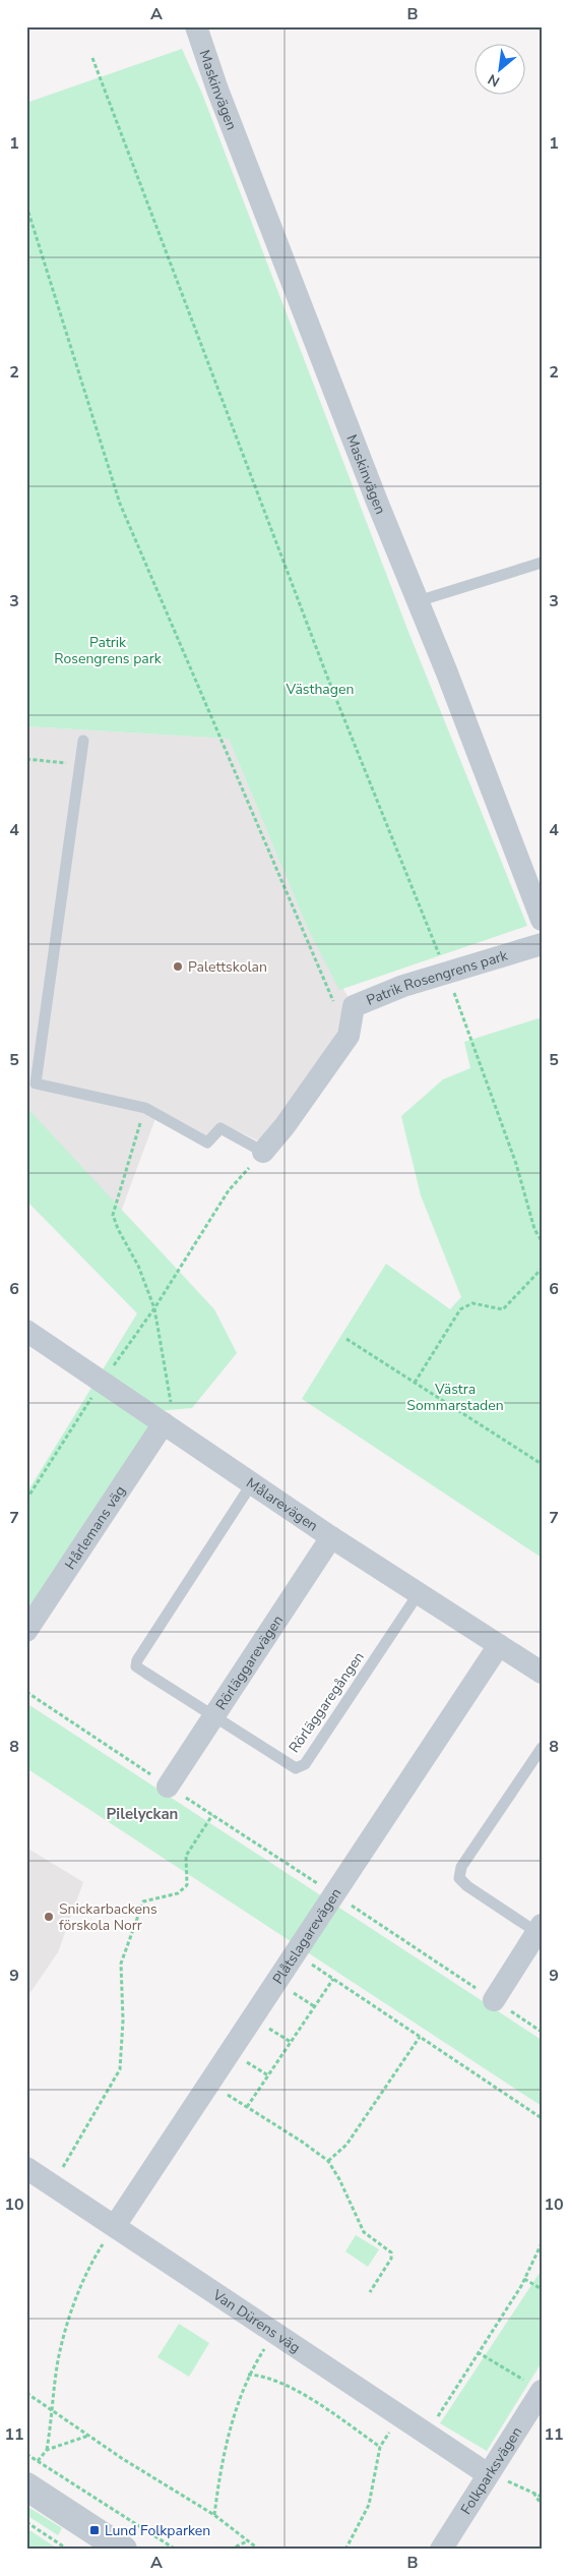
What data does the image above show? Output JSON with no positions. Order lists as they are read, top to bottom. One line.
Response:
{"streets":{"street":["Maskinvägen","Patrik Rosengrens park","Målarevägen","Hårlemans väg","Rörläggarevägen","Plåtslagarevägen","Van Dürens väg","Folkparksvägen"],"lane":["Rörläggaregången"]},"crossings":[["Målarevägen","Hårlemans väg"],["Målarevägen","Rörläggarevägen"],["Målarevägen","Rörläggaregången"],["Målarevägen","Plåtslagarevägen"],["Rörläggarevägen","Rörläggaregången"],["Plåtslagarevägen","Van Dürens väg"],["Van Dürens väg","Folkparksvägen"]],"districts":["Pilelyckan"],"parks":["Patrik Rosengrens park","Västhagen","Västra Sommarstaden"],"places":{"other":["Palettskolan","Snickarbackens förskola Norr"],"transit":["Lund Folkparken"]},"north":"bottom left","grid":{"columns":["A","B"],"rows":["1","2","3","4","5","6","7","8","9","10","11"]}}
